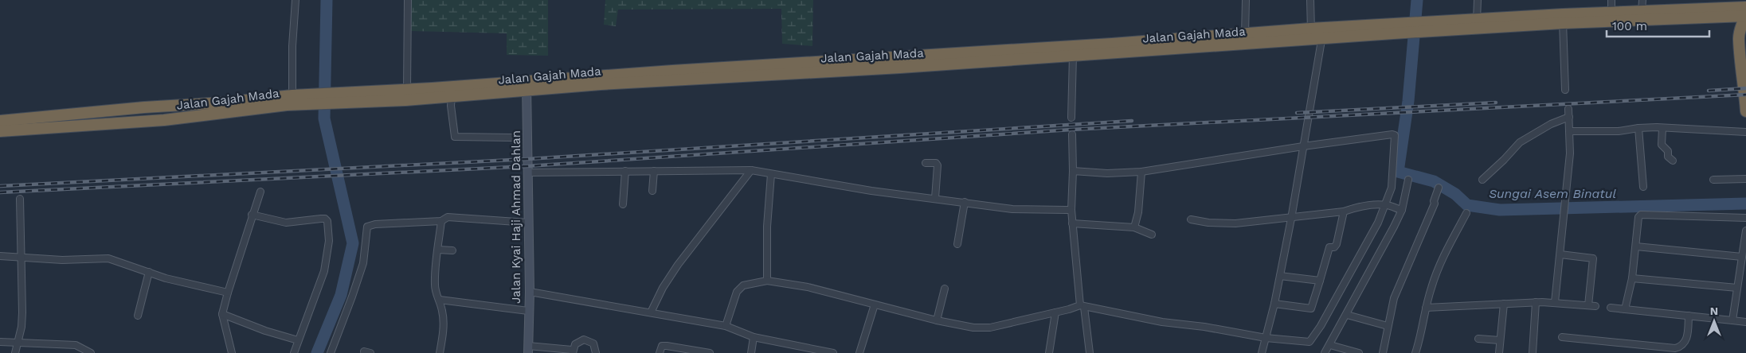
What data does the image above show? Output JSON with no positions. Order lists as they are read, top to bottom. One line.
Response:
{"streets":{"highway":["Jalan Gajah Mada"],"street":["Jalan Kyai Haji Ahmad Dahlan"]},"crossings":[["Jalan Gajah Mada","Jalan Kyai Haji Ahmad Dahlan"]],"water":["Sungai Asem Binatul"],"scale_bar":"100 m","north":"top"}
